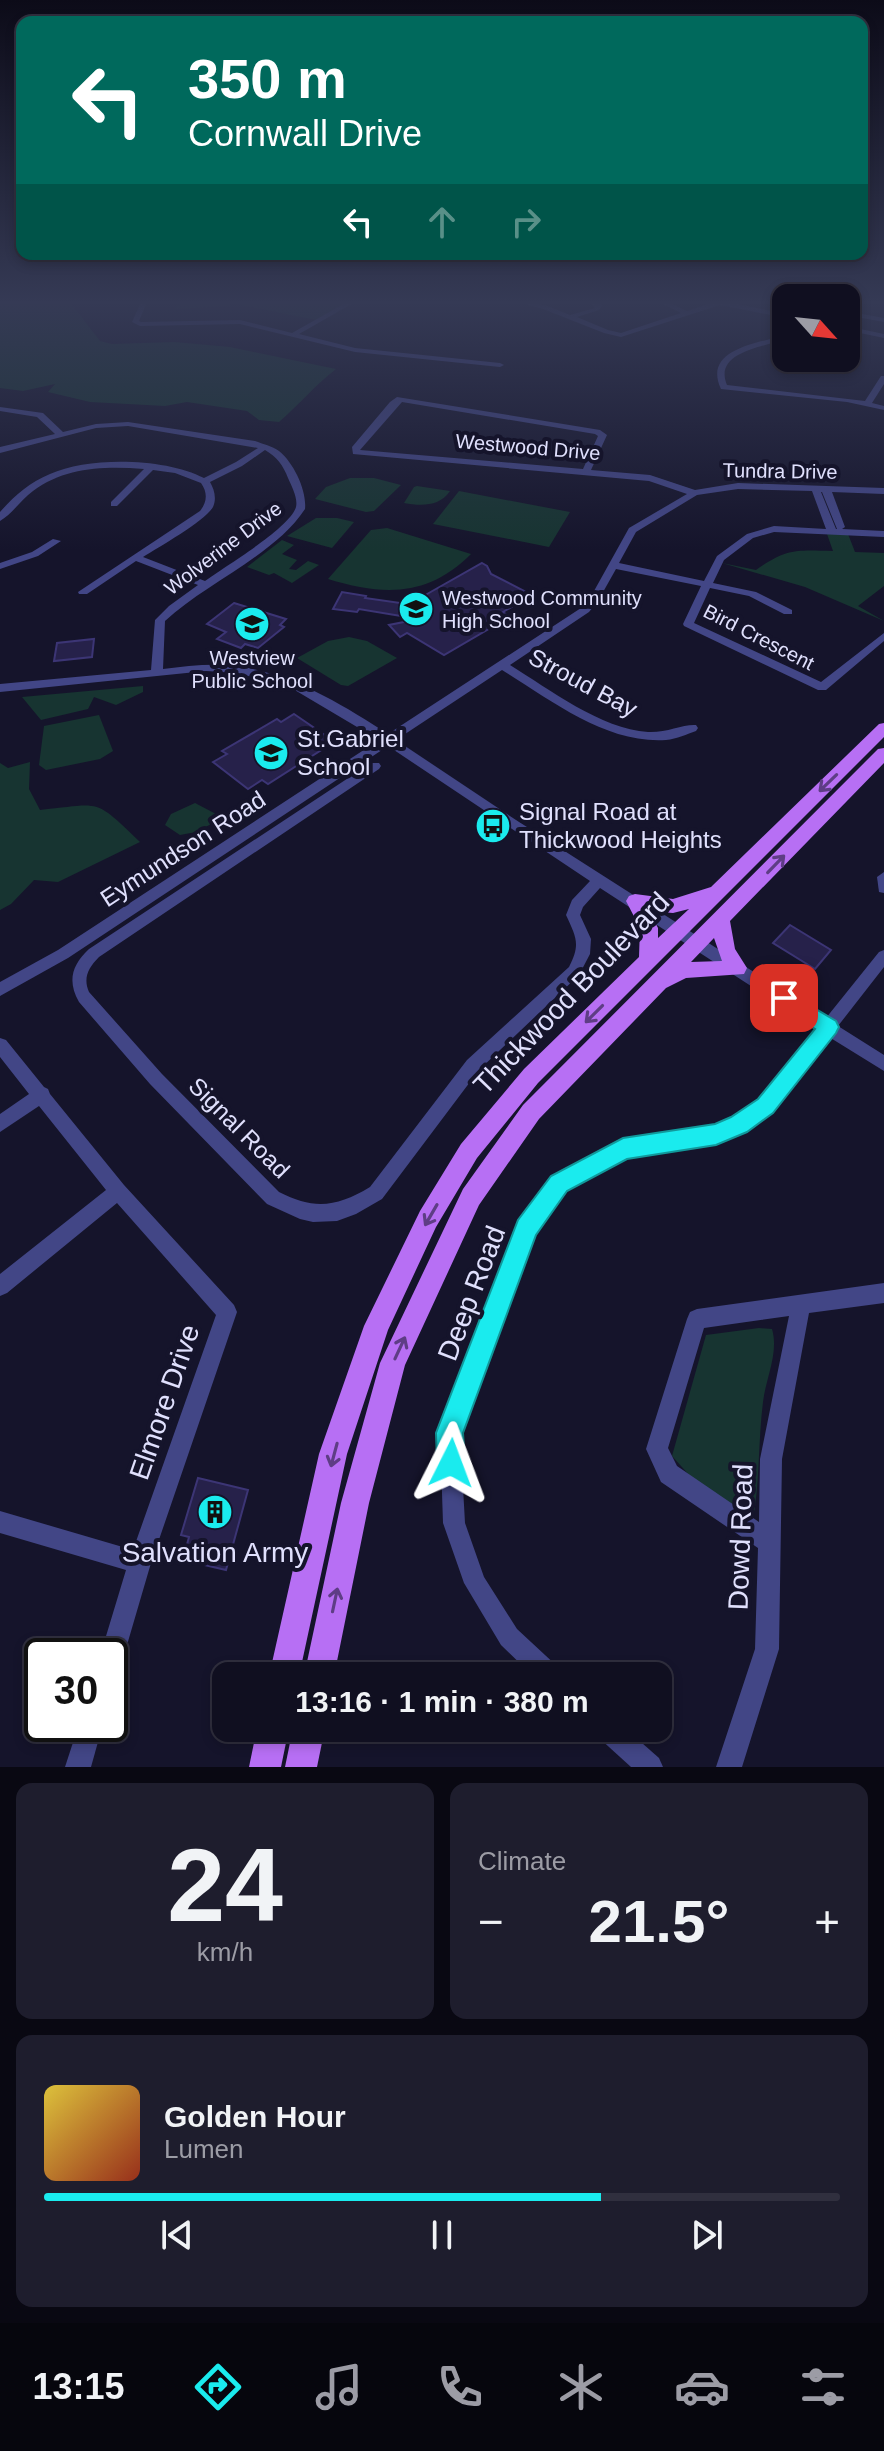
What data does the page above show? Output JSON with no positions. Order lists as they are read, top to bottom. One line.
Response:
{"streets":{"main road":["Thickwood Boulevard"],"street":["Westwood Drive","Tundra Drive","Wolverine Drive","Bird Crescent","Stroud Bay","Eymundson Road","Signal Road","Deep Road","Elmore Drive","Dowd Road"]},"crossings":[["Westwood Drive","Tundra Drive"],["Tundra Drive","Bird Crescent"],["Tundra Drive","Stroud Bay"],["Tundra Drive","Eymundson Road"],["Eymundson Road","Signal Road"]],"places":{"school or university":["Westwood Community High School","Westview Public School","St.Gabriel School"],"bus stop":["Signal Road at Thickwood Heights"],"building":["Salvation Army"]},"north":"bottom right","page":{"turn":["350 m","Cornwall Drive"],"limit":"30","trip":"13:16 · 1 min · 380 m","tile":[["24","km/h"],"Climate"],"heat":["−","21.5°","+"],"song":["Golden Hour","Lumen"],"tabs":"13:15"}}
